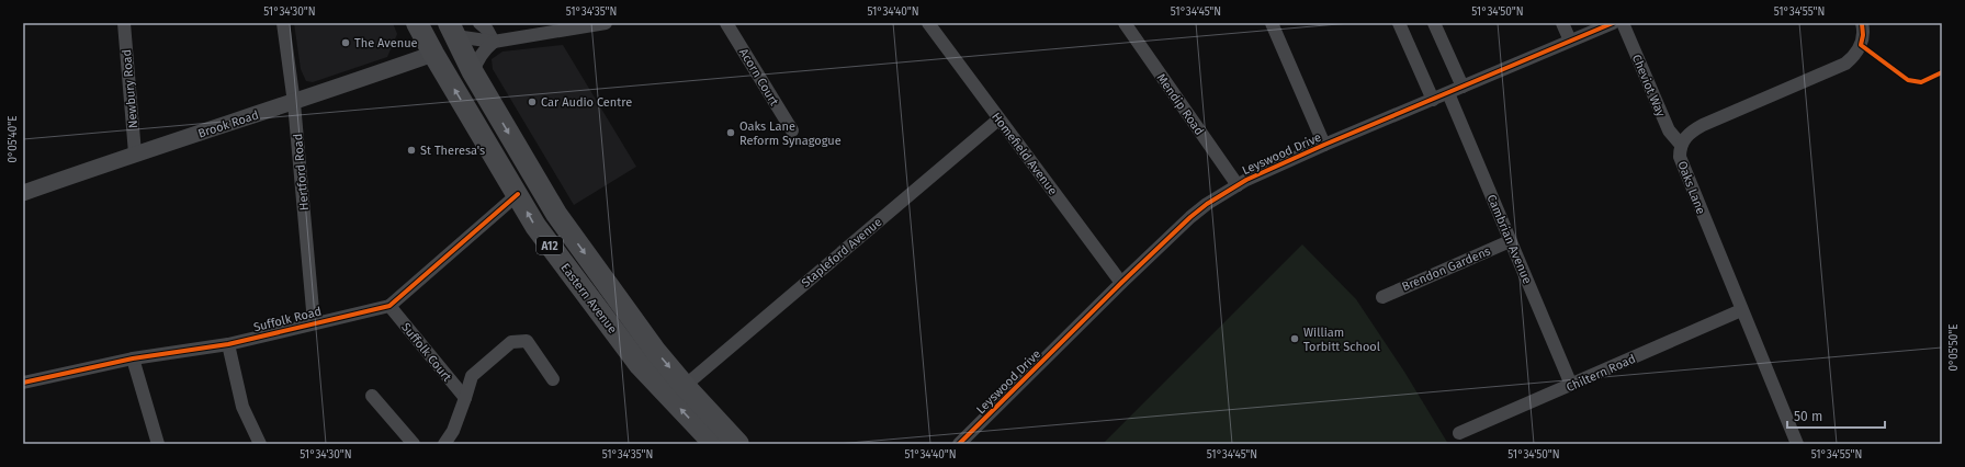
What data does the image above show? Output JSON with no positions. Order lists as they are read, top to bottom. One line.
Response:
{"streets":{"highway":["A12","Eastern Avenue"],"street":["Acorn Court","Cheviot Way","Newbury Road","Mendip Road","Brook Road","Homefield Avenue","Leyswood Drive","Hertford Road","Oaks Lane","Cambrian Avenue","Stapleford Avenue","Brendon Gardens","Suffolk Road","Suffolk Court","Chiltern Road"]},"crossings":[["Cheviot Way","Oaks Lane"],["Newbury Road","Brook Road"],["Mendip Road","Leyswood Drive"],["Brook Road","Hertford Road"],["Brook Road","Eastern Avenue"],["Homefield Avenue","Leyswood Drive"],["Homefield Avenue","Stapleford Avenue"],["Leyswood Drive","Cambrian Avenue"],["Hertford Road","Suffolk Road"],["Oaks Lane","Chiltern Road"],["Cambrian Avenue","Brendon Gardens"],["Cambrian Avenue","Chiltern Road"],["Stapleford Avenue","Eastern Avenue"],["Eastern Avenue","Suffolk Road"],["Suffolk Road","Suffolk Court"]],"places":["The Avenue","Car Audio Centre","Oaks Lane Reform Synagogue","St Theresa's","William Torbitt School"],"scale_bar":"50 m","coordinates":["51°34'30\"N","51°34'35\"N","51°34'40\"N","51°34'45\"N","51°34'50\"N","51°34'55\"N","0°05'40\"E","0°05'50\"E"]}
